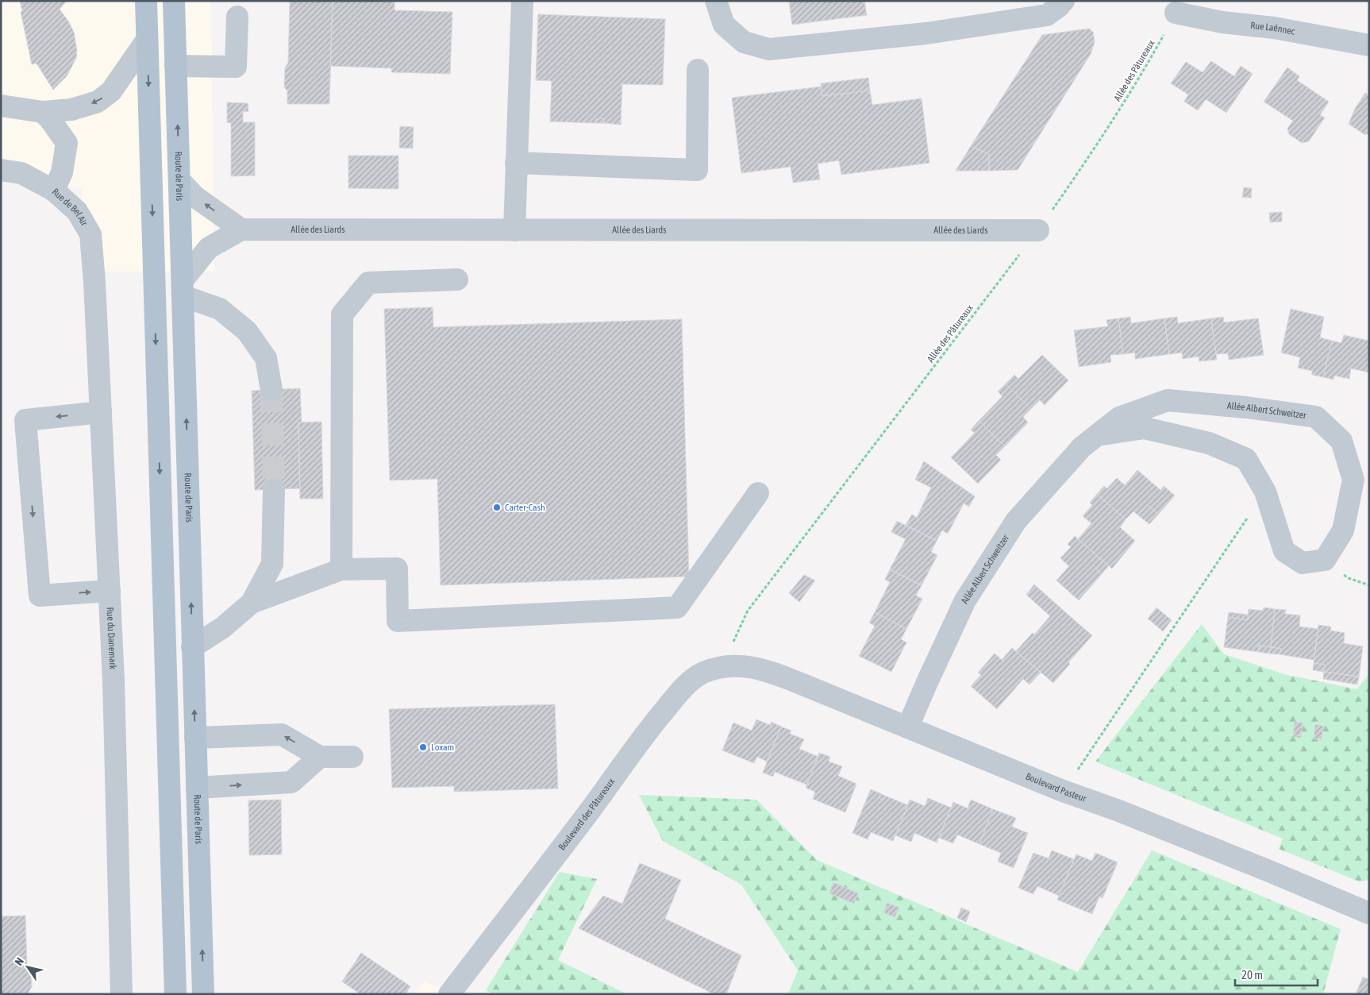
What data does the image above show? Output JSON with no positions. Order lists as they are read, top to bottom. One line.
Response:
{"streets":{"main road":["Route de Paris"],"street":["Rue Laënnec","Rue de Bel Air","Allée des Liards","Allée Albert Schweitzer","Rue du Danemark","Boulevard Pasteur","Boulevard des Pâtureaux"],"path":["Allée des Pâtureaux"]},"crossings":[["Rue Laënnec","Allée des Pâtureaux"],["Allée des Pâtureaux","Allée des Liards"],["Allée des Pâtureaux","Boulevard des Pâtureaux"],["Route de Paris","Allée des Liards"],["Rue de Bel Air","Rue du Danemark"],["Allée Albert Schweitzer","Boulevard Pasteur"],["Boulevard Pasteur","Boulevard des Pâtureaux"]],"places":["Carter-Cash","Loxam"],"scale_bar":"20 m","north":"top left"}
